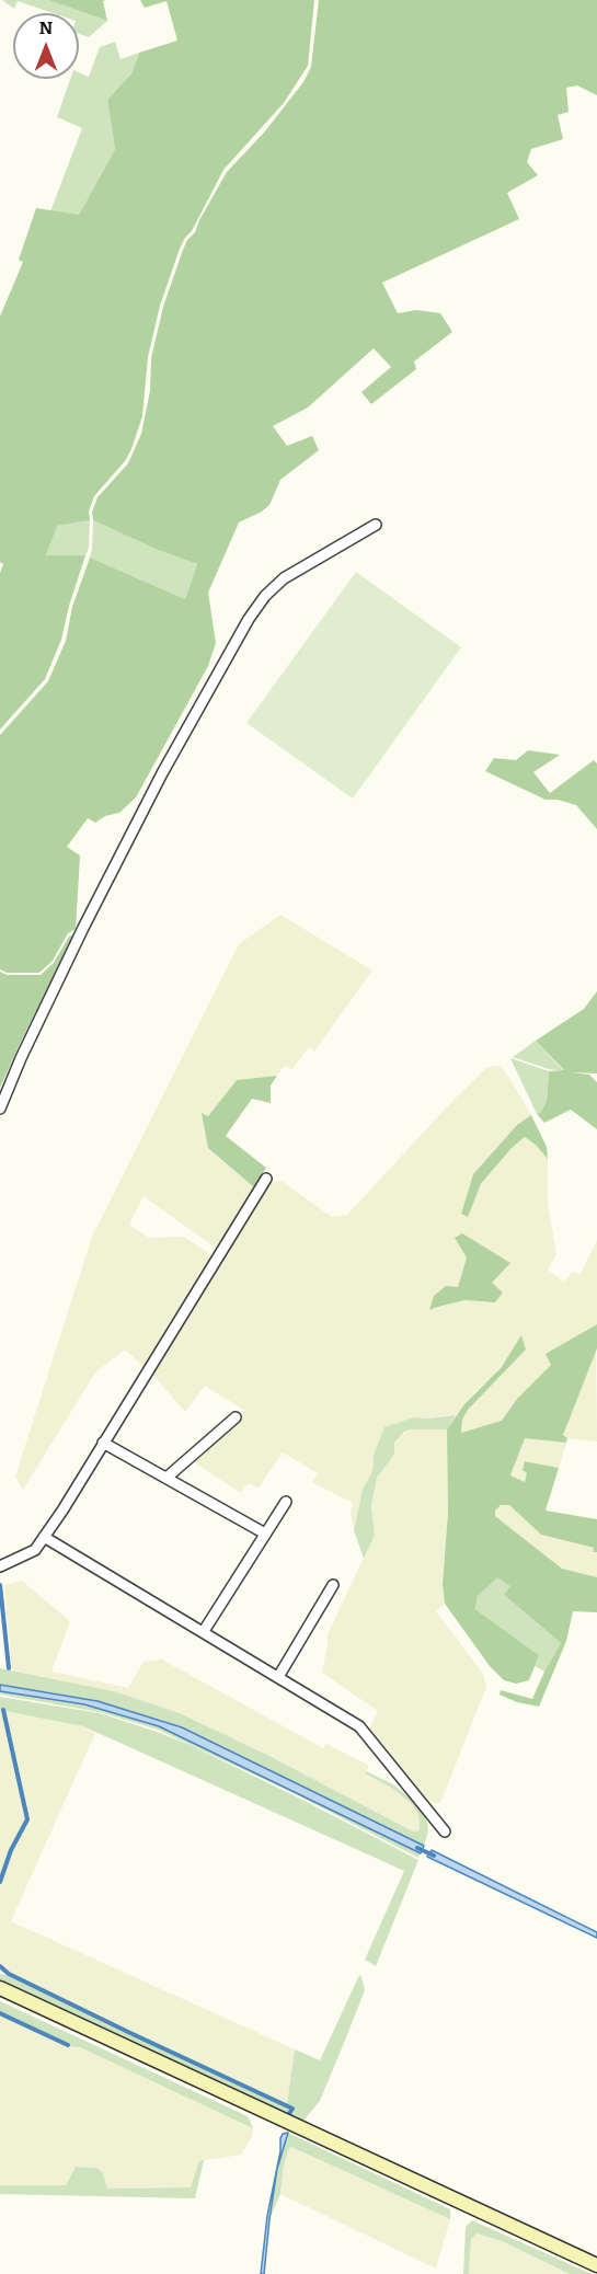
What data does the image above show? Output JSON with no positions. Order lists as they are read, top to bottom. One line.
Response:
{"north":"top"}
